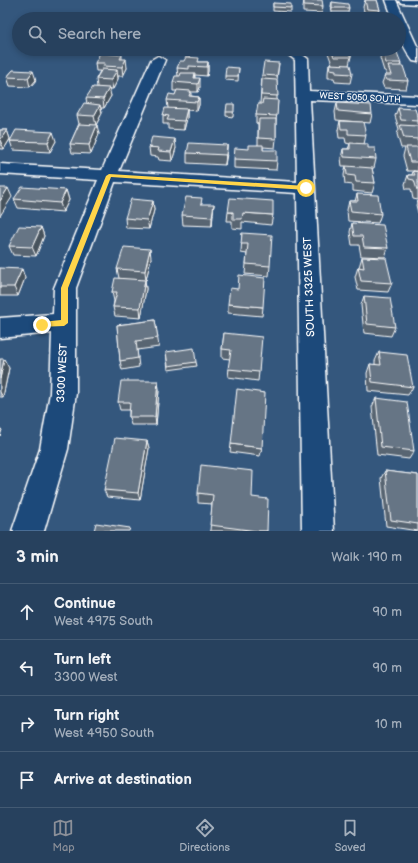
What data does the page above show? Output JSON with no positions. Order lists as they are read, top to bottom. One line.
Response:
{"streets":{"street":["WEST 5050 SOUTH","SOUTH 3325 WEST","3300 WEST"]},"crossings":[["WEST 5050 SOUTH","SOUTH 3325 WEST"]],"page":{"search":"Search here","heading":["3 min","Walk · 190 m"],"list":[["Continue","West 4975 South","90 m"],["Turn left","3300 West","90 m"],["Turn right","West 4950 South","10 m"],"Arrive at destination"],"nav":["Map","Directions","Saved"]}}
